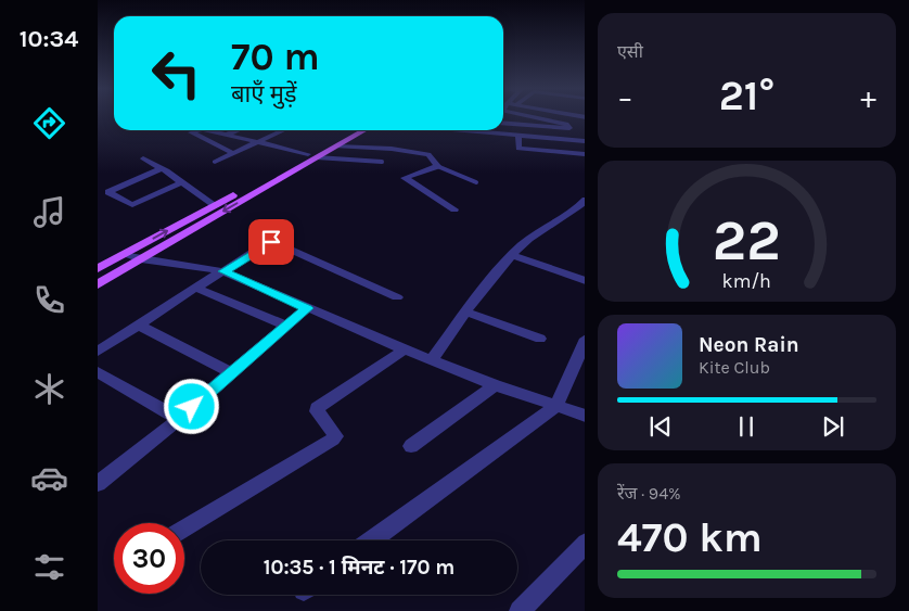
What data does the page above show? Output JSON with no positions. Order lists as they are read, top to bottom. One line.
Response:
{"page":{"tabs":"10:34","tile":["एसी",["रेंज · 94%","470 km"]],"turn":["70 m","बाएँ मुड़ें"],"heat":["−","21°","+"],"song":["Neon Rain","Kite Club"],"limit":"30","trip":"10:35 · 1 मिनट · 170 m","gauge":["22","km/h"]}}
